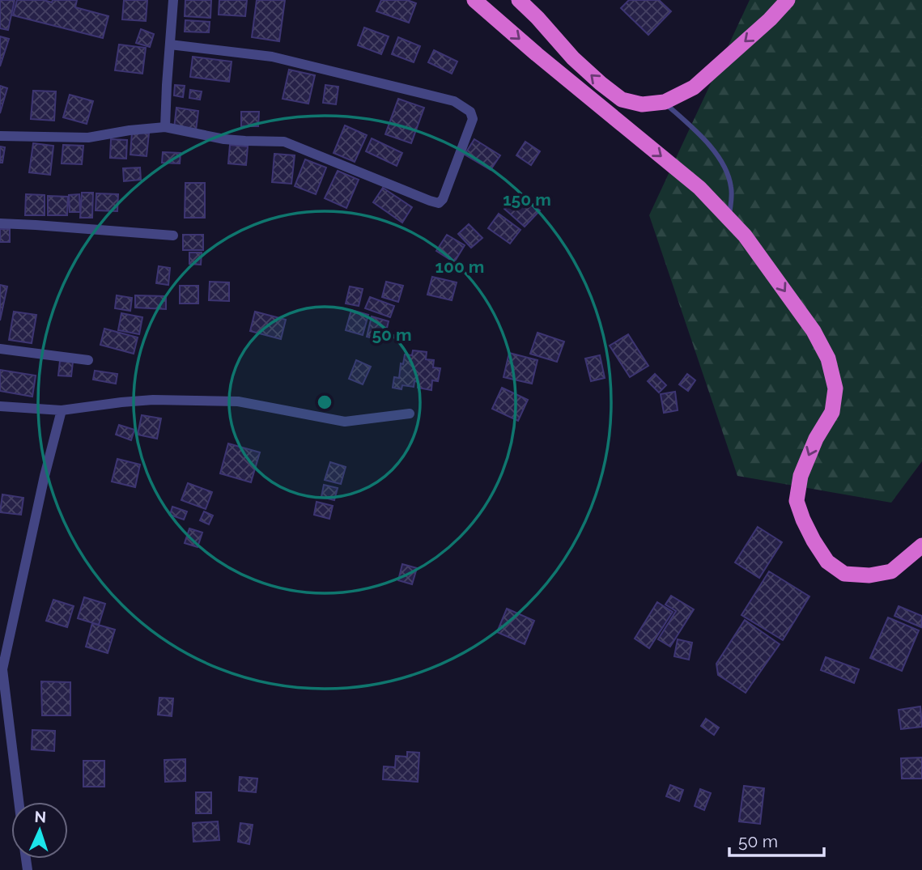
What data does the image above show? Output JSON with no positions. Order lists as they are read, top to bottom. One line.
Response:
{"scale_bar":"50 m","north":"top","rings":["150 m","100 m","50 m"]}
